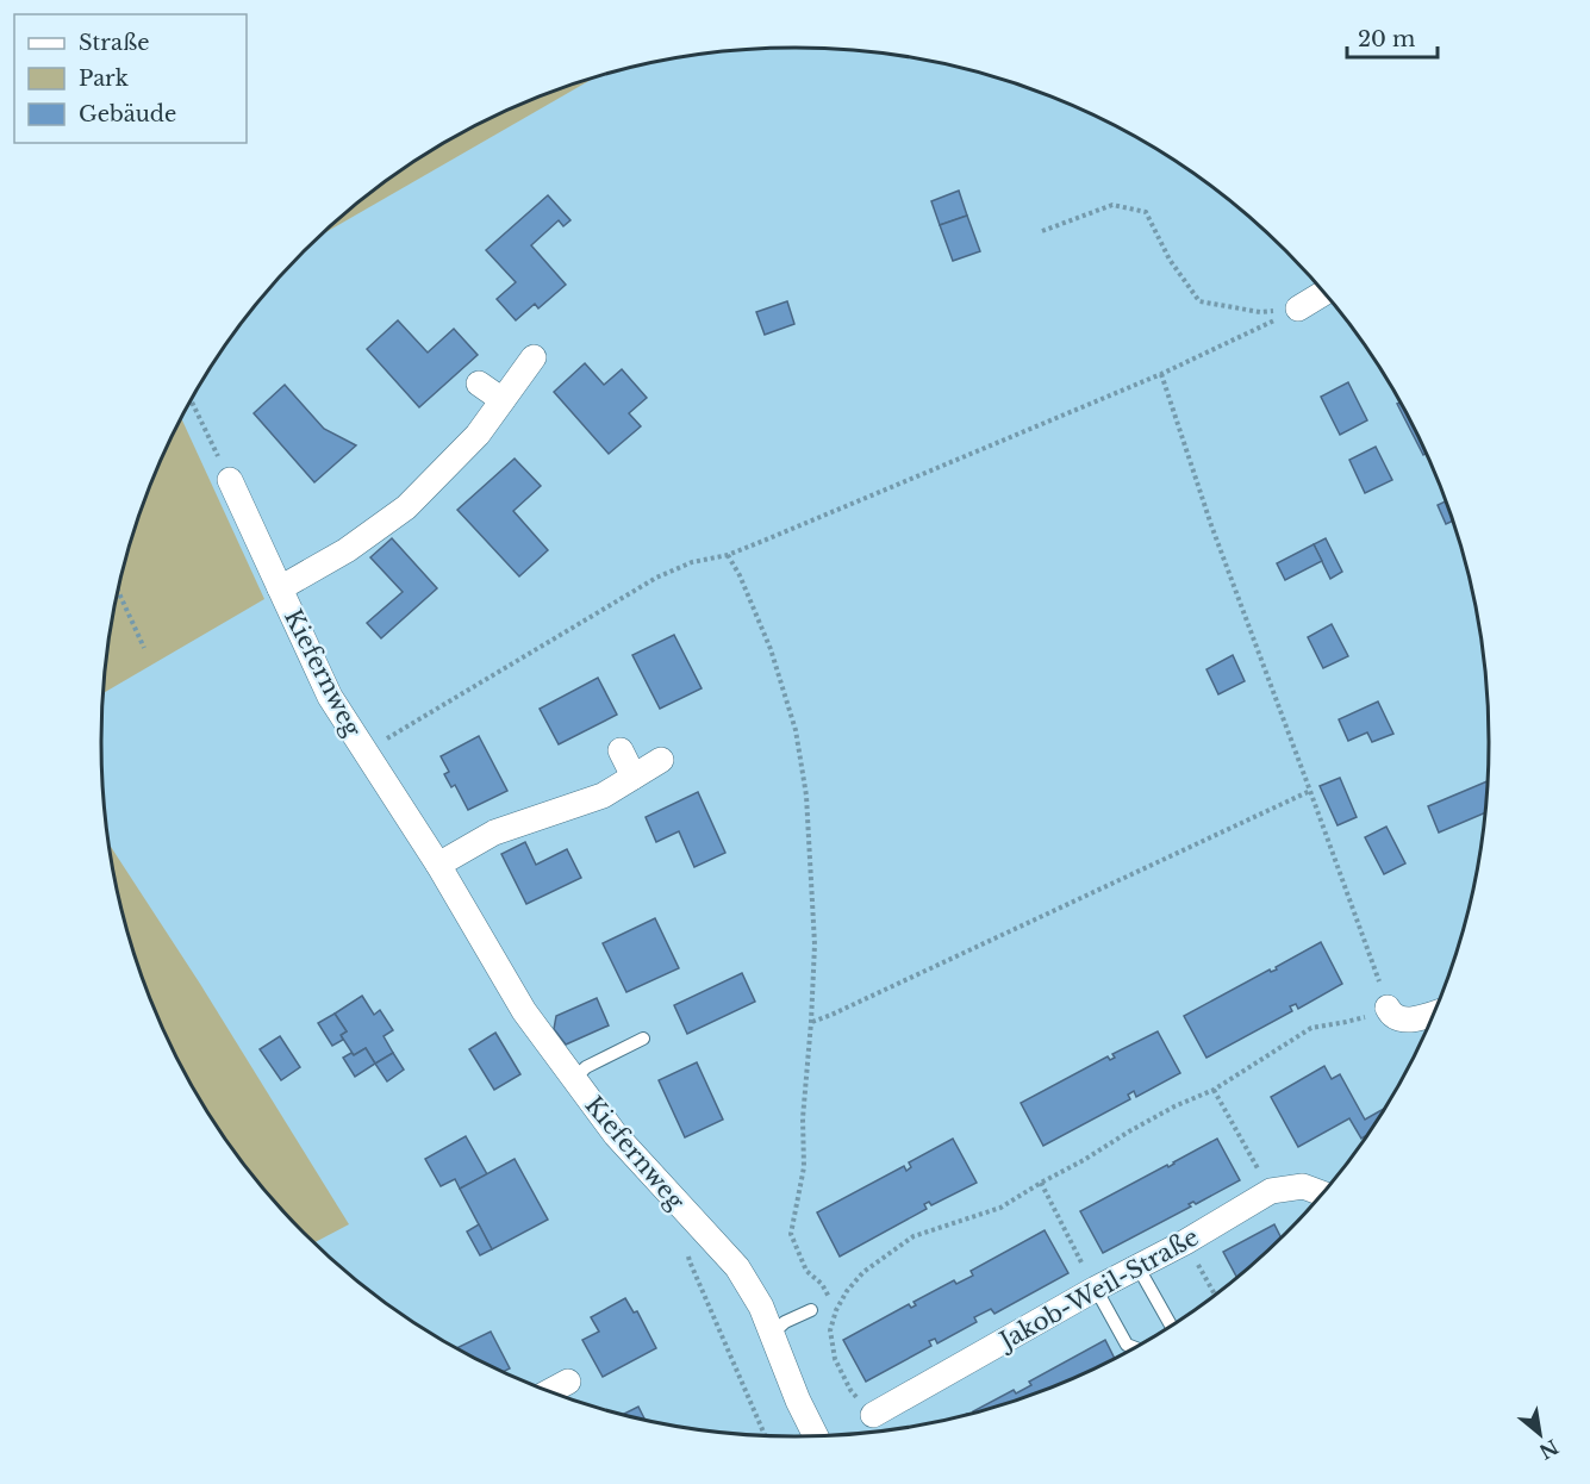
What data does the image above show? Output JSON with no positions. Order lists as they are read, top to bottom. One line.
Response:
{"streets":{"street":["Kiefernweg","Jakob-Weil-Straße"]},"legend":["Straße","Park","Gebäude"],"scale_bar":"20 m","north":"bottom right"}
